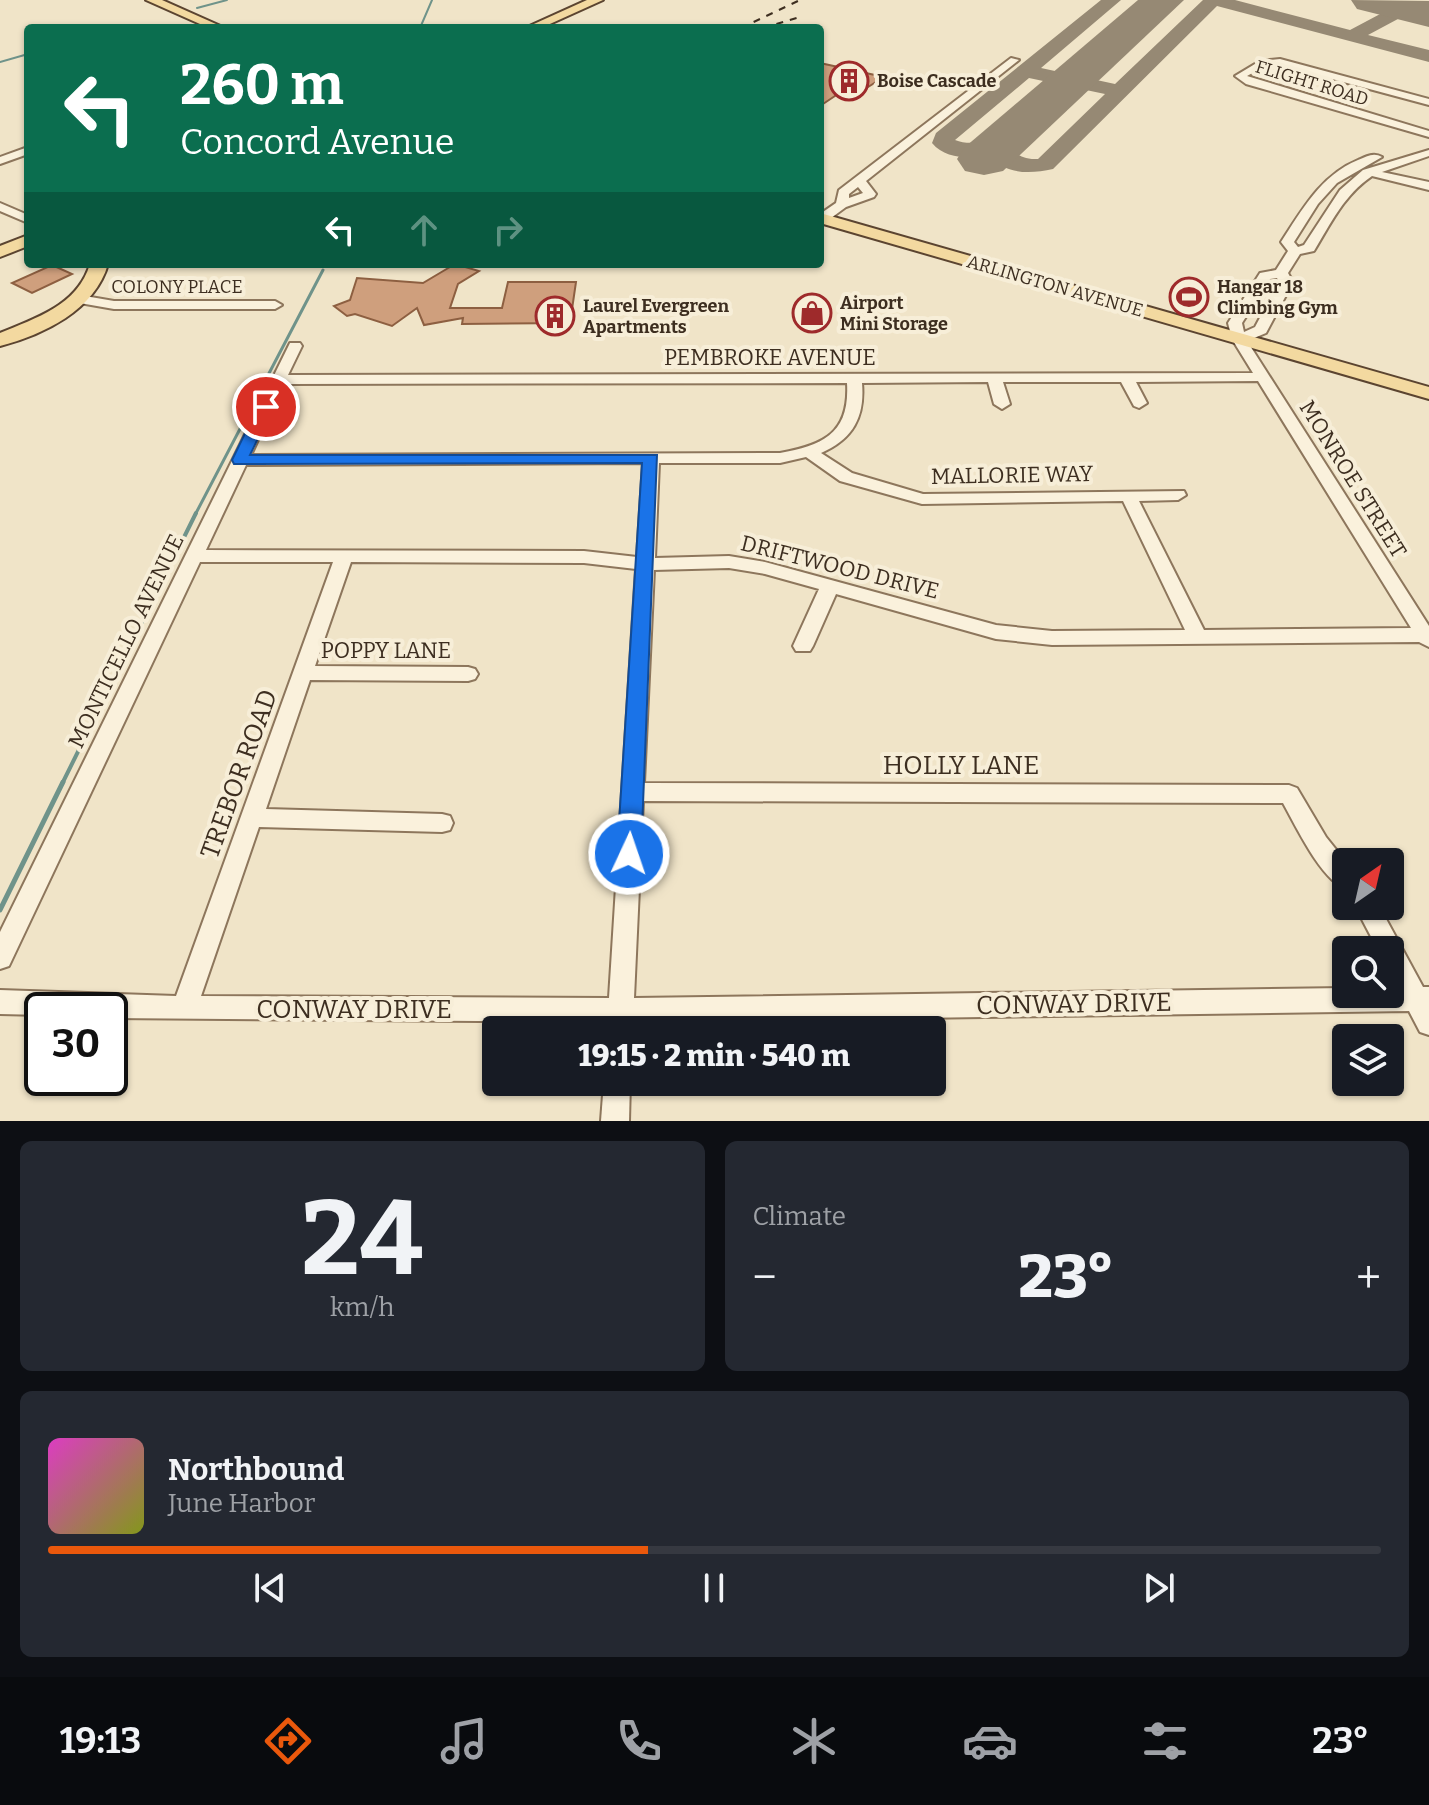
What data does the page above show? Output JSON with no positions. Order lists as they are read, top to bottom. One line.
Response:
{"streets":{"main road":["ARLINGTON AVENUE"],"street":["FLIGHT ROAD","COLONY PLACE","PEMBROKE AVENUE","MALLORIE WAY","MONROE STREET","DRIFTWOOD DRIVE","MONTICELLO AVENUE","POPPY LANE","HOLLY LANE","TREBOR ROAD","CONWAY DRIVE"]},"crossings":[["ARLINGTON AVENUE","MONROE STREET"],["PEMBROKE AVENUE","MONROE STREET"],["PEMBROKE AVENUE","MONTICELLO AVENUE"],["MONROE STREET","DRIFTWOOD DRIVE"],["DRIFTWOOD DRIVE","MONTICELLO AVENUE"],["DRIFTWOOD DRIVE","TREBOR ROAD"],["POPPY LANE","TREBOR ROAD"],["TREBOR ROAD","CONWAY DRIVE"]],"places":{"building":["Boise Cascade","Laurel Evergreen Apartments"],"sports":["Hangar 18 Climbing Gym"],"shop":["Airport Mini Storage"]},"north":"top right","page":{"turn":["260 m","Concord Avenue"],"limit":"30","trip":"19:15 · 2 min · 540 m","tile":[["24","km/h"],"Climate"],"heat":["−","23°","+"],"song":["Northbound","June Harbor"],"tabs":["19:13","23°"]}}
